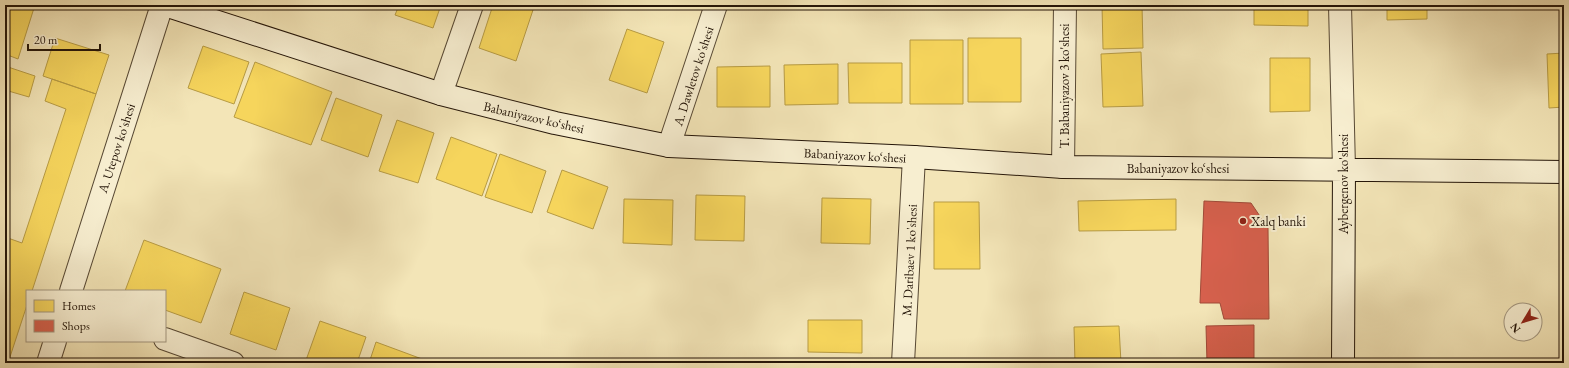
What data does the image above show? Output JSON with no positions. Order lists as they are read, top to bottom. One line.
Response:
{"streets":{"street":["A. Dawletov ko'shesi","T. Babaniyazov 3 ko'shesi","Babaniyazov ko‘shesi","A. Utepov ko'shesi","Aybergenov ko'shesi","M. Daribaev 1 ko'shesi"]},"crossings":[["A. Dawletov ko'shesi","Babaniyazov ko‘shesi"],["T. Babaniyazov 3 ko'shesi","Babaniyazov ko‘shesi"],["Babaniyazov ko‘shesi","Aybergenov ko'shesi"],["Babaniyazov ko‘shesi","M. Daribaev 1 ko'shesi"]],"places":["Xalq banki"],"legend":["Homes","Shops"],"scale_bar":"20 m","north":"bottom left"}
